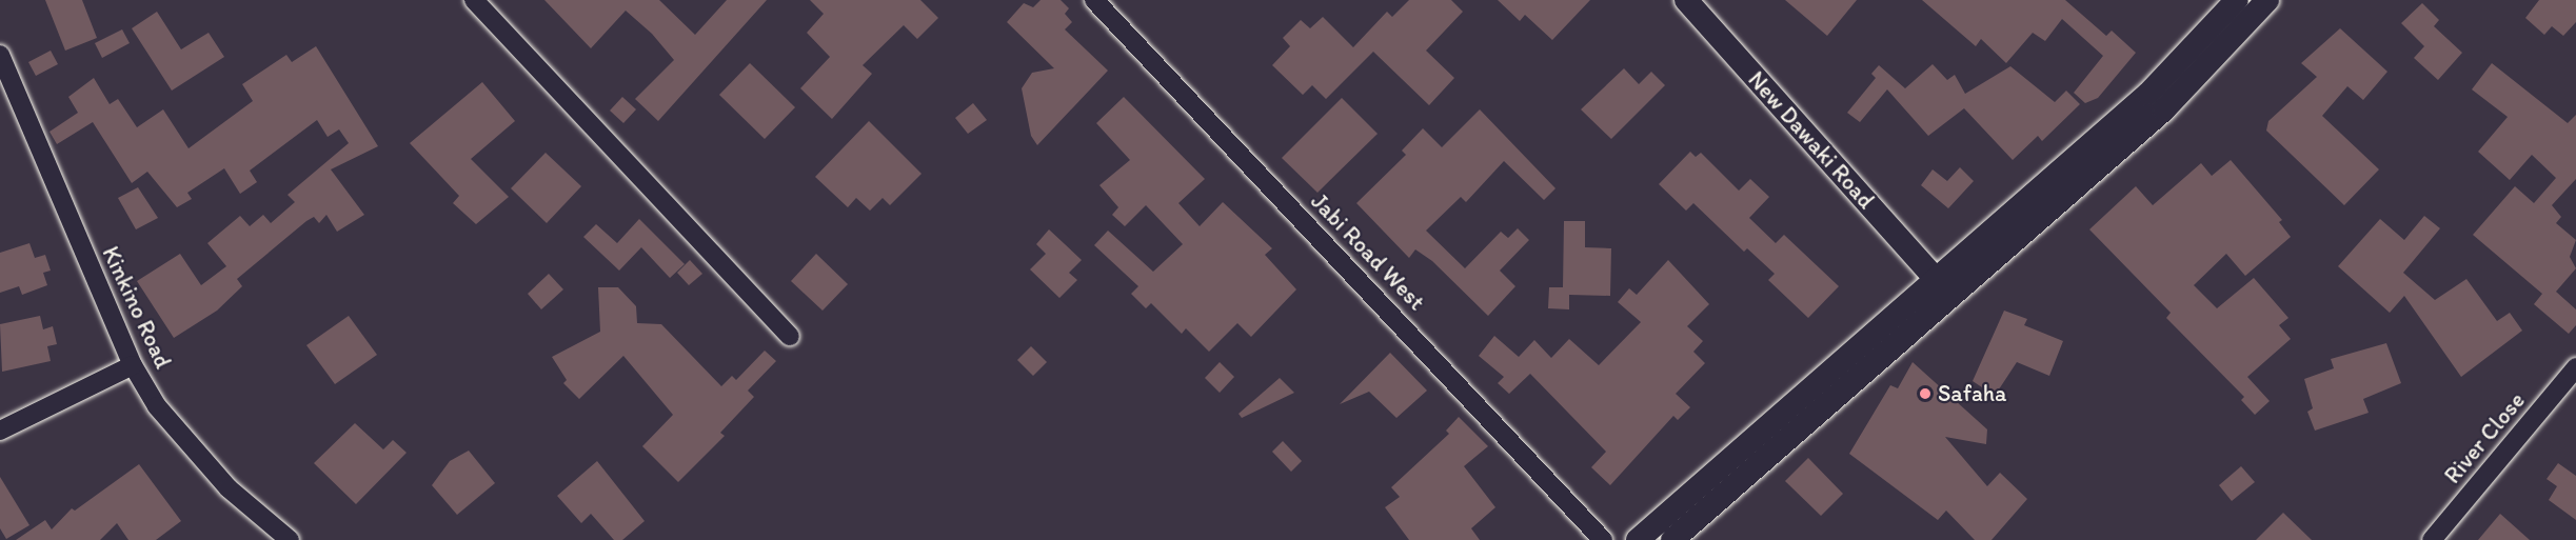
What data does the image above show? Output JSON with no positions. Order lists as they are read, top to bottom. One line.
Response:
{"streets":{"street":["New Dawaki Road","Jabi Road West","Kinkino Road","River Close"]},"places":["Safaha"]}
